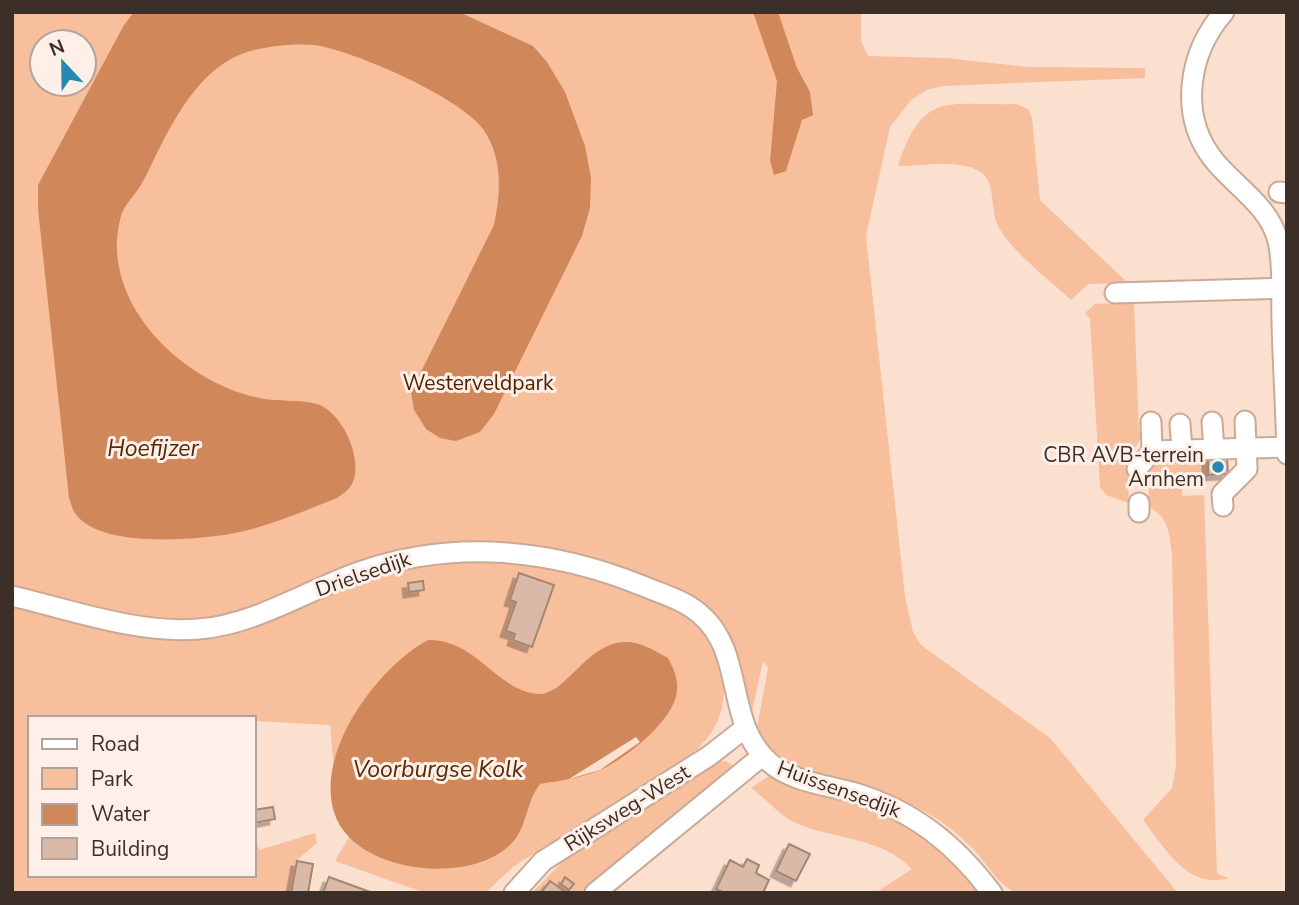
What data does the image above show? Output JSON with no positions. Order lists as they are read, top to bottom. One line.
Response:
{"streets":{"street":["Drielsedijk","Huissensedijk","Rijksweg-West"]},"crossings":[["Drielsedijk","Huissensedijk"],["Huissensedijk","Rijksweg-West"]],"water":["Hoefijzer","Voorburgse Kolk"],"parks":["Westerveldpark"],"places":["CBR AVB-terrein Arnhem"],"legend":["Road","Park","Water","Building"],"north":"top"}
